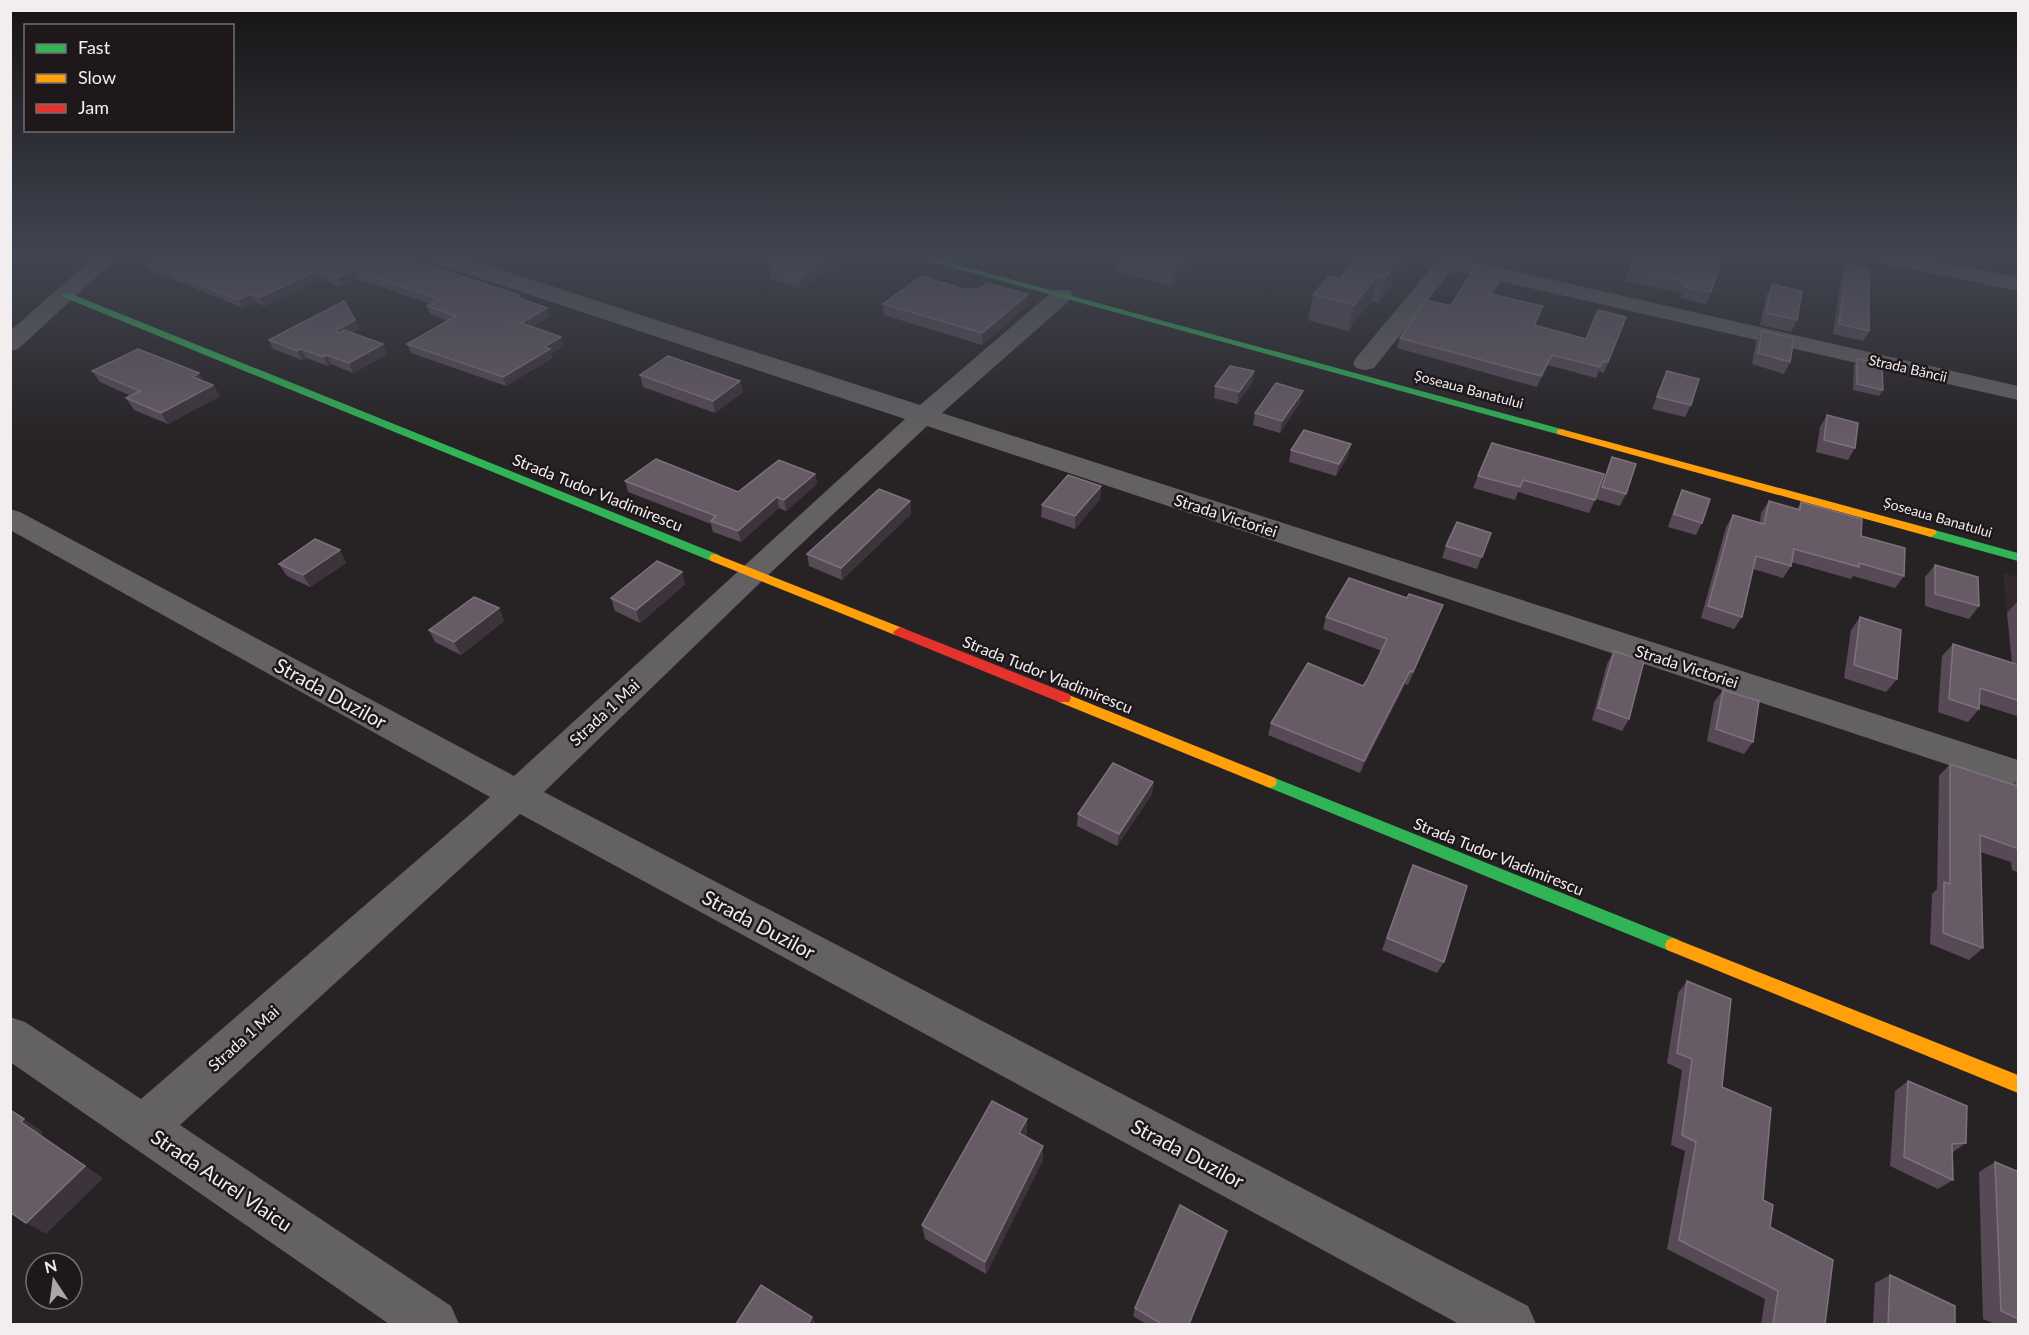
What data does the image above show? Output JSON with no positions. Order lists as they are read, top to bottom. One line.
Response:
{"streets":{"street":["Strada Băncii","Șoseaua Banatului","Strada Tudor Vladimirescu","Strada Victoriei","Strada Duzilor","Strada 1 Mai","Strada Aurel Vlaicu"]},"crossings":[["Strada Tudor Vladimirescu","Strada 1 Mai"],["Strada Victoriei","Strada 1 Mai"],["Strada Duzilor","Strada 1 Mai"],["Strada 1 Mai","Strada Aurel Vlaicu"]],"legend":["Fast","Slow","Jam"],"north":"top"}
